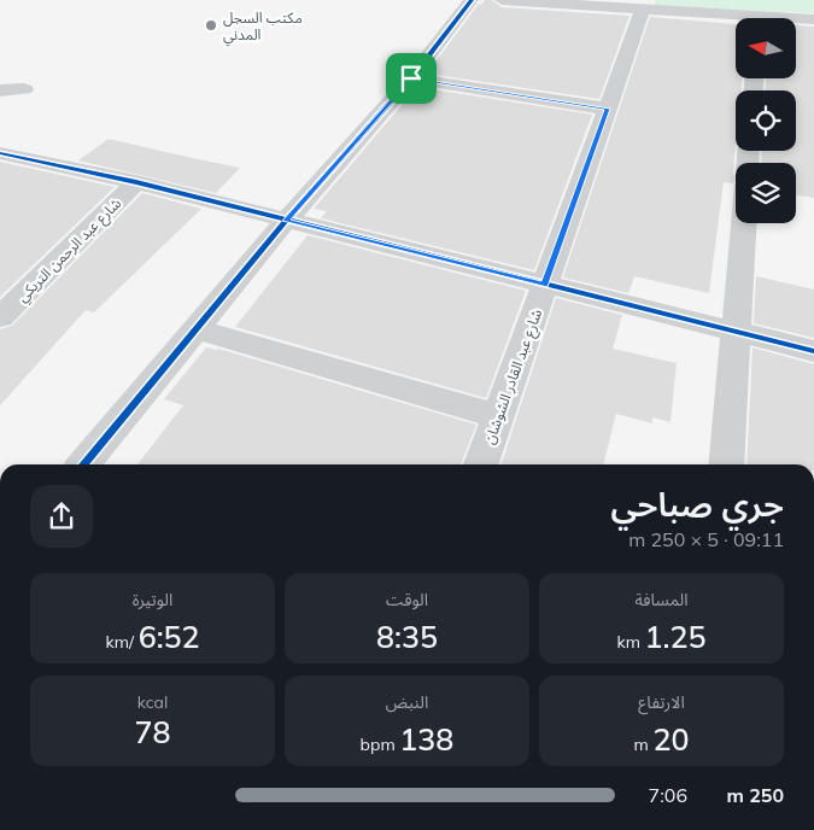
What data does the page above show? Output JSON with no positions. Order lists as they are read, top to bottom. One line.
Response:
{"streets":{"street":["شارع عبد الرحمن التريكي","شارع عبد القادر الشوشان"]},"places":["مكتب السجل المدني"],"north":"left","page":{"heading":["جري صباحي","09:11 · 5 × 250 m"],"stats":[["المسافة","1.25 km"],["الوقت","8:35"],["الوتيرة","6:52 /km"],["الارتفاع","20 m"],["النبض","138 bpm"],["kcal","78"]],"list":[{"name":"250 m","note":"7:06"}]}}
